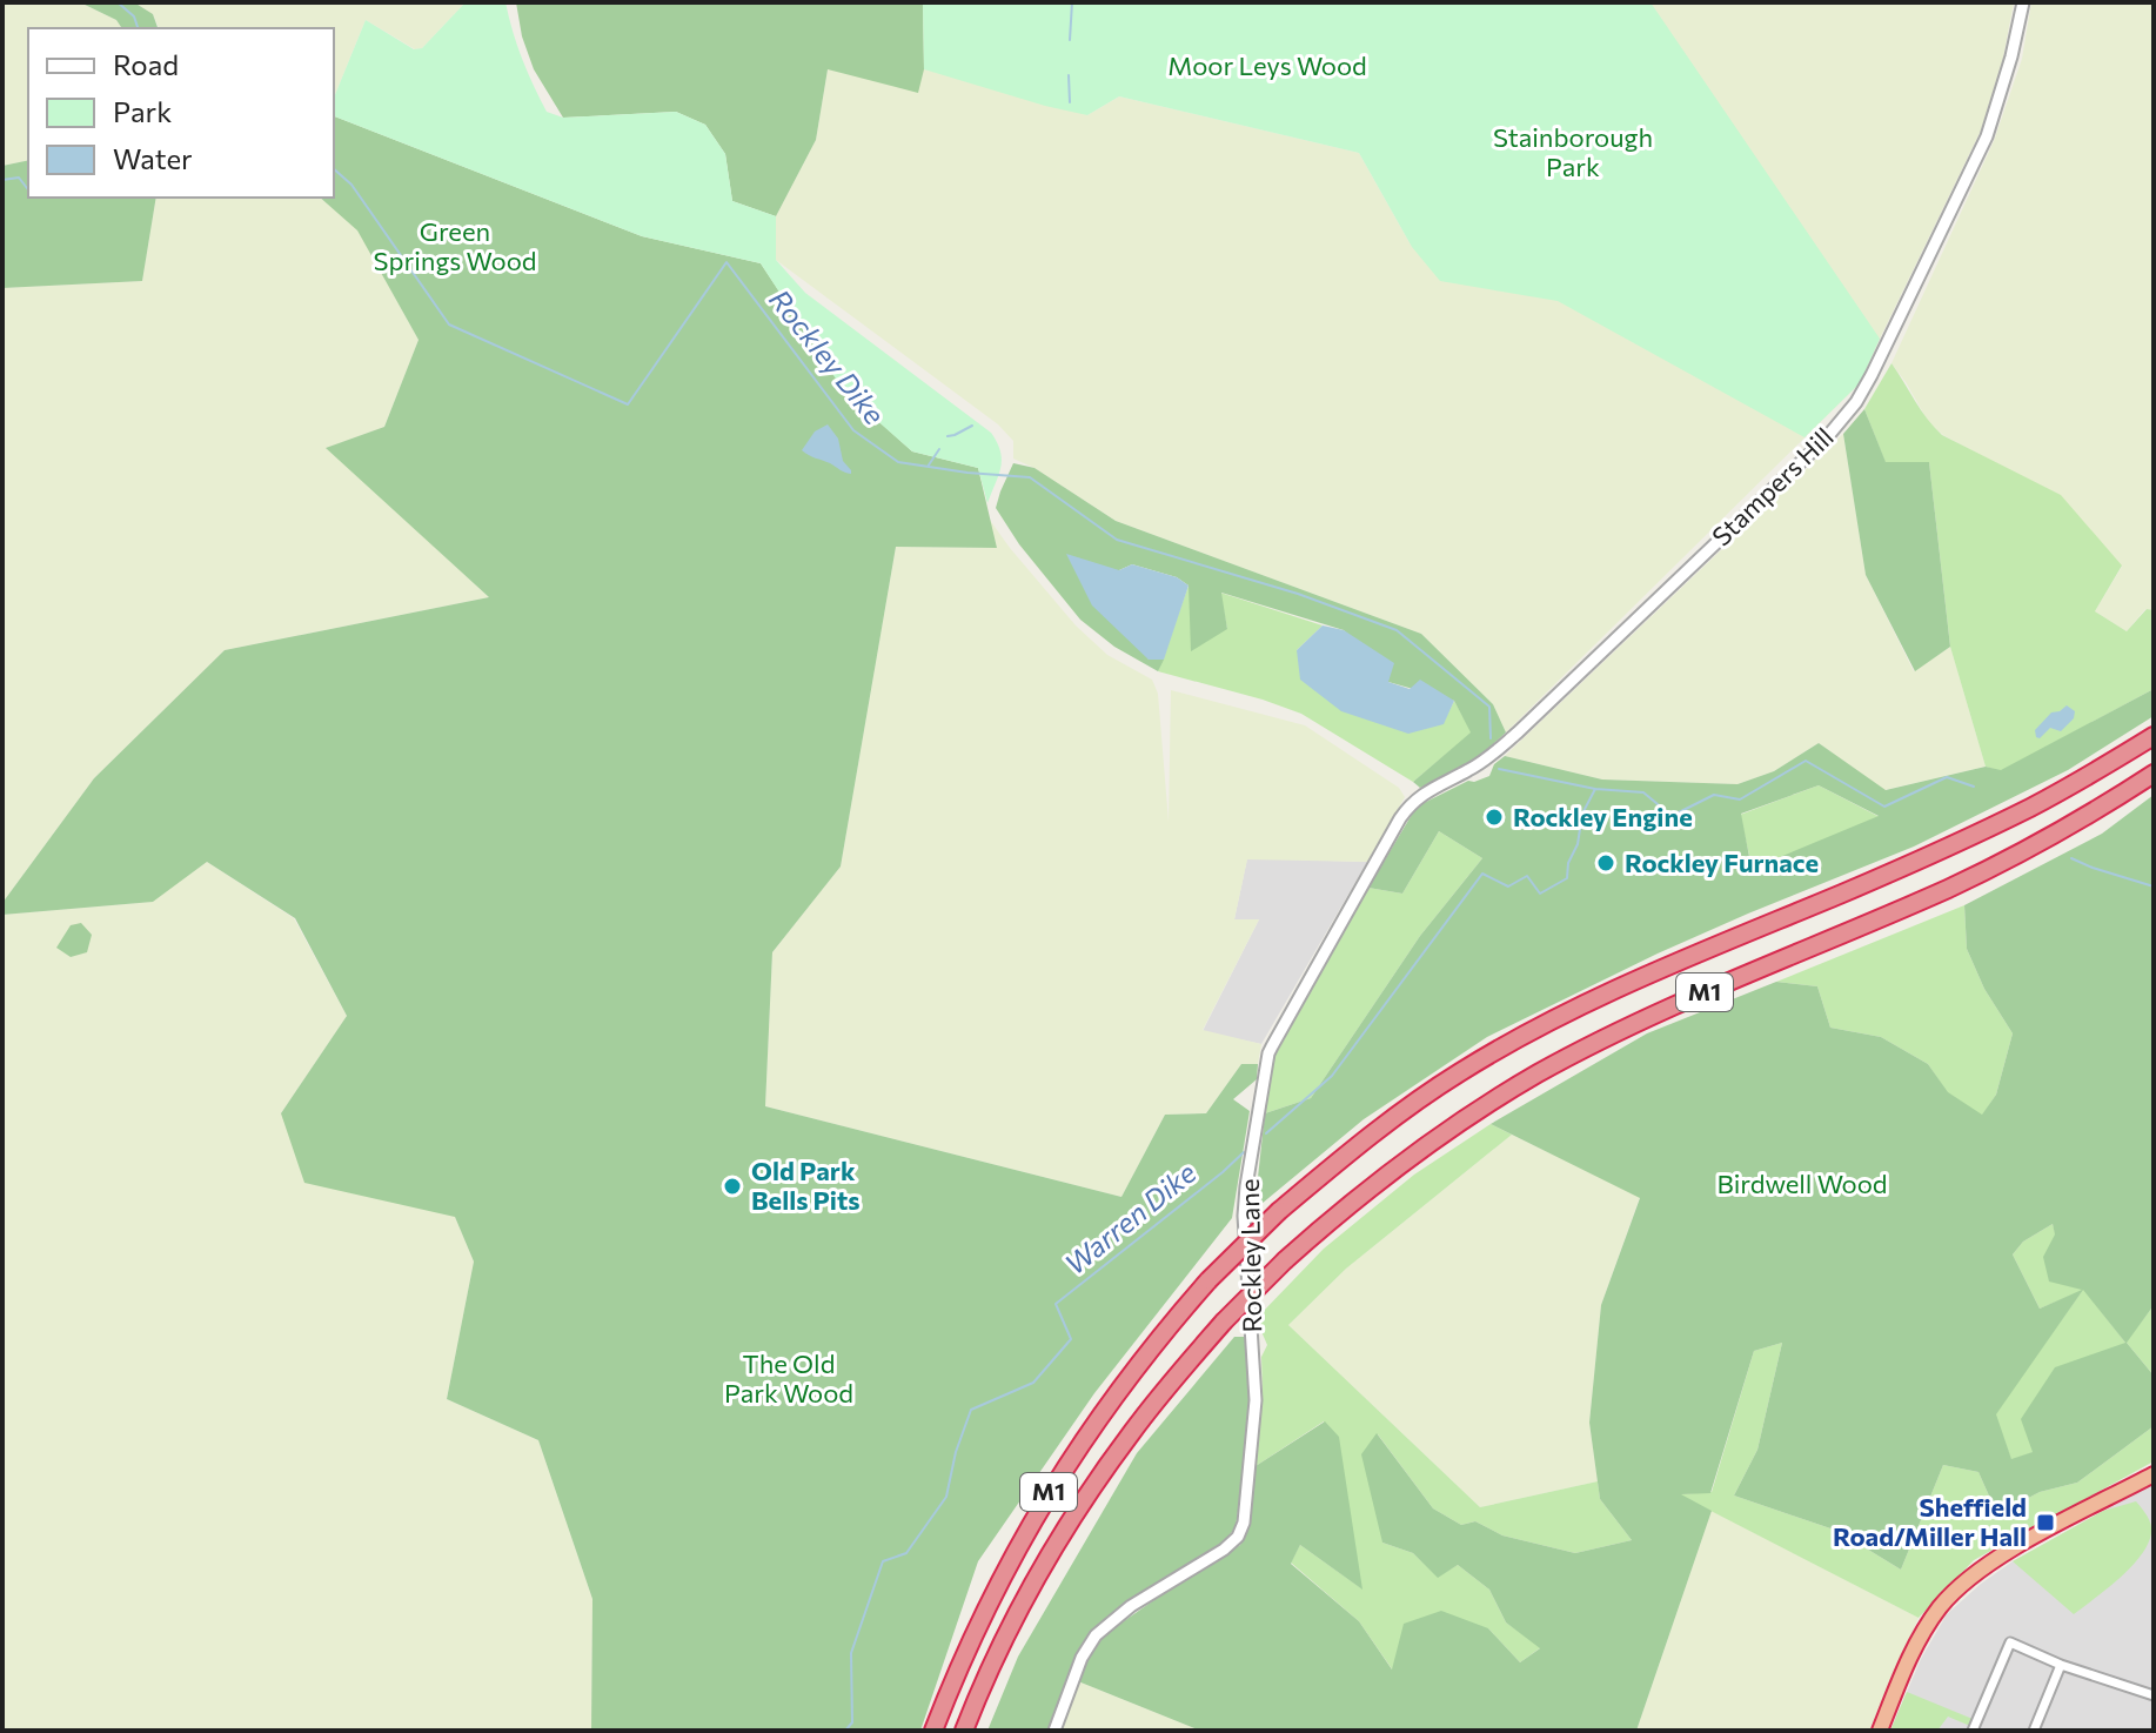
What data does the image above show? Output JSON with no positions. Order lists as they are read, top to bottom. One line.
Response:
{"streets":{"highway":["M1"],"street":["Stampers Hill","Rockley Lane"]},"crossings":[["Stampers Hill","Rockley Lane"]],"water":["Rockley Dike","Warren Dike"],"parks":["Moor Leys Wood","Stainborough Park","Green Springs Wood","Birdwell Wood","The Old Park Wood"],"places":{"other":["Rockley Engine","Rockley Furnace","Old Park Bells Pits"],"transit":["Sheffield Road/Miller Hall"]},"legend":["Road","Park","Water"]}
